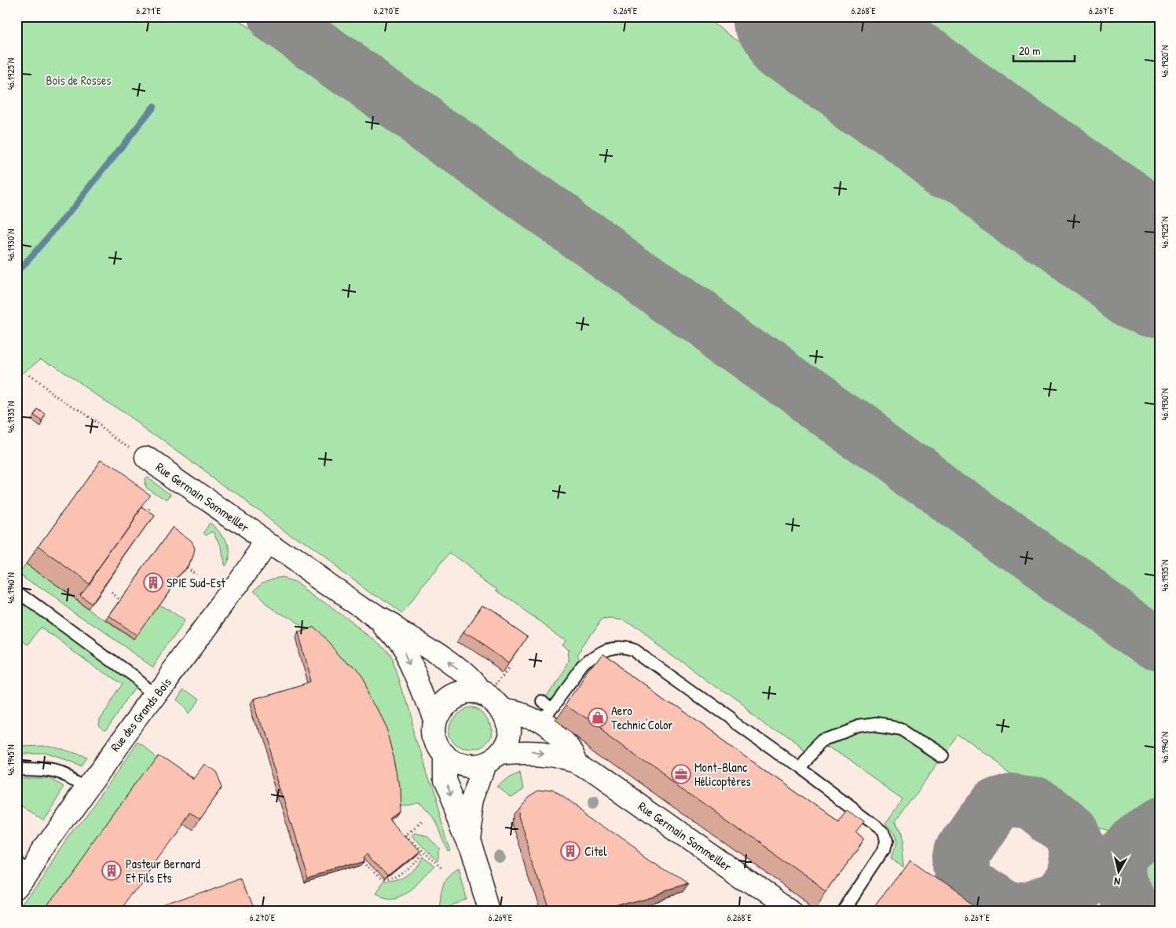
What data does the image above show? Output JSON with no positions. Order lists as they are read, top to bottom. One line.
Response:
{"streets":{"street":["Rue Germain Sommeiller","Rue des Grands Bois"]},"crossings":[["Rue Germain Sommeiller","Rue des Grands Bois"]],"parks":["Bois de Rosses"],"places":{"building":["SPIE Sud-Est","Citel","Pasteur Bernard Et Fils Ets"],"shop":["Aero Technic'Color"],"office":["Mont-Blanc Hélicoptères"]},"scale_bar":"20 m","north":"bottom","coordinates":["6.271°E","6.270°E","6.269°E","6.268°E","6.267°E","46.1920°N","46.1925°N","46.1930°N","46.1935°N","46.1940°N","46.1945°N"]}
